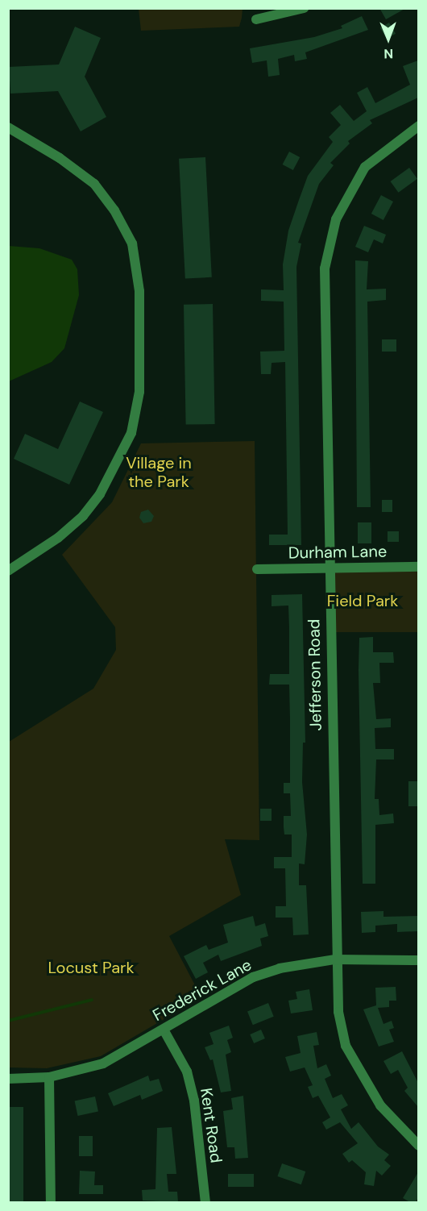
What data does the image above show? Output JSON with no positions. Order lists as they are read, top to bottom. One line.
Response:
{"streets":{"street":["Durham Lane","Jefferson Road","Frederick Lane","Kent Road"]},"crossings":[["Durham Lane","Jefferson Road"],["Jefferson Road","Frederick Lane"],["Frederick Lane","Kent Road"]],"parks":["Village in the Park","Field Park","Locust Park"],"north":"bottom"}
